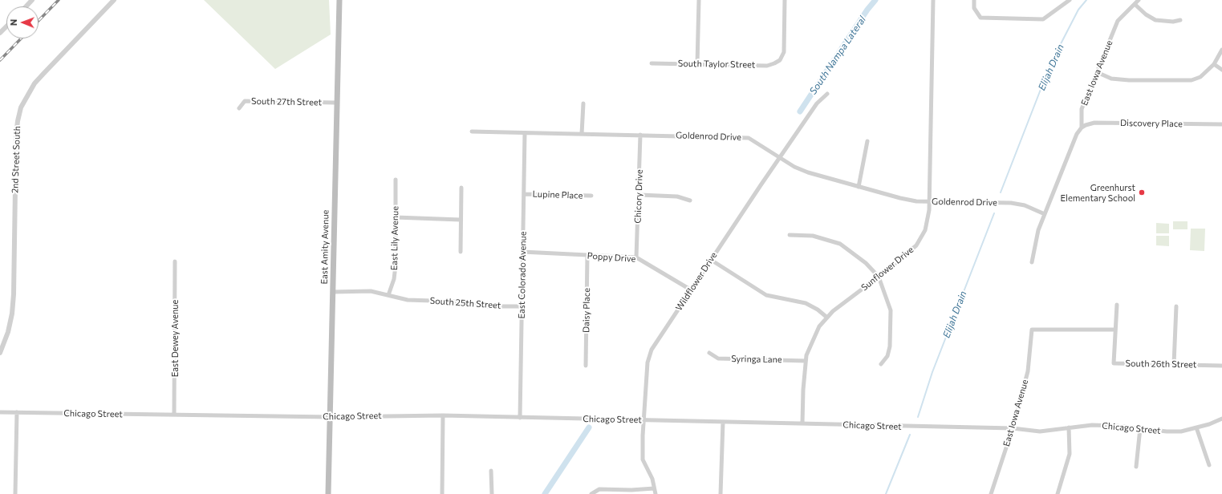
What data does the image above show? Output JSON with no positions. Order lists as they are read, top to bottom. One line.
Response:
{"streets":{"main road":["East Amity Avenue"],"street":["South Taylor Street","East Iowa Avenue","South 27th Street","Discovery Place","Goldenrod Drive","2nd Street South","Lupine Place","Chicory Drive","East Lily Avenue","Poppy Drive","Sunflower Drive","East Colorado Avenue","Wildflower Drive","South 25th Street","Daisy Place","East Dewey Avenue","Syringa Lane","South 26th Street","Chicago Street"]},"crossings":[["East Iowa Avenue","Discovery Place"],["East Iowa Avenue","Goldenrod Drive"],["East Iowa Avenue","South 26th Street"],["East Iowa Avenue","Chicago Street"],["South 27th Street","East Amity Avenue"],["Goldenrod Drive","Chicory Drive"],["Goldenrod Drive","Sunflower Drive"],["Goldenrod Drive","East Colorado Avenue"],["Goldenrod Drive","Wildflower Drive"],["Lupine Place","East Colorado Avenue"],["Chicory Drive","Poppy Drive"],["East Lily Avenue","South 25th Street"],["East Amity Avenue","South 25th Street"],["East Amity Avenue","Chicago Street"],["Poppy Drive","East Colorado Avenue"],["Poppy Drive","Wildflower Drive"],["Poppy Drive","Daisy Place"],["Sunflower Drive","Syringa Lane"],["Sunflower Drive","Chicago Street"],["East Colorado Avenue","South 25th Street"],["East Colorado Avenue","Chicago Street"],["Wildflower Drive","Chicago Street"],["East Dewey Avenue","Chicago Street"]],"water":["South Nampa Lateral","Elijah Drain"],"places":["Greenhurst Elementary School"],"north":"left"}
